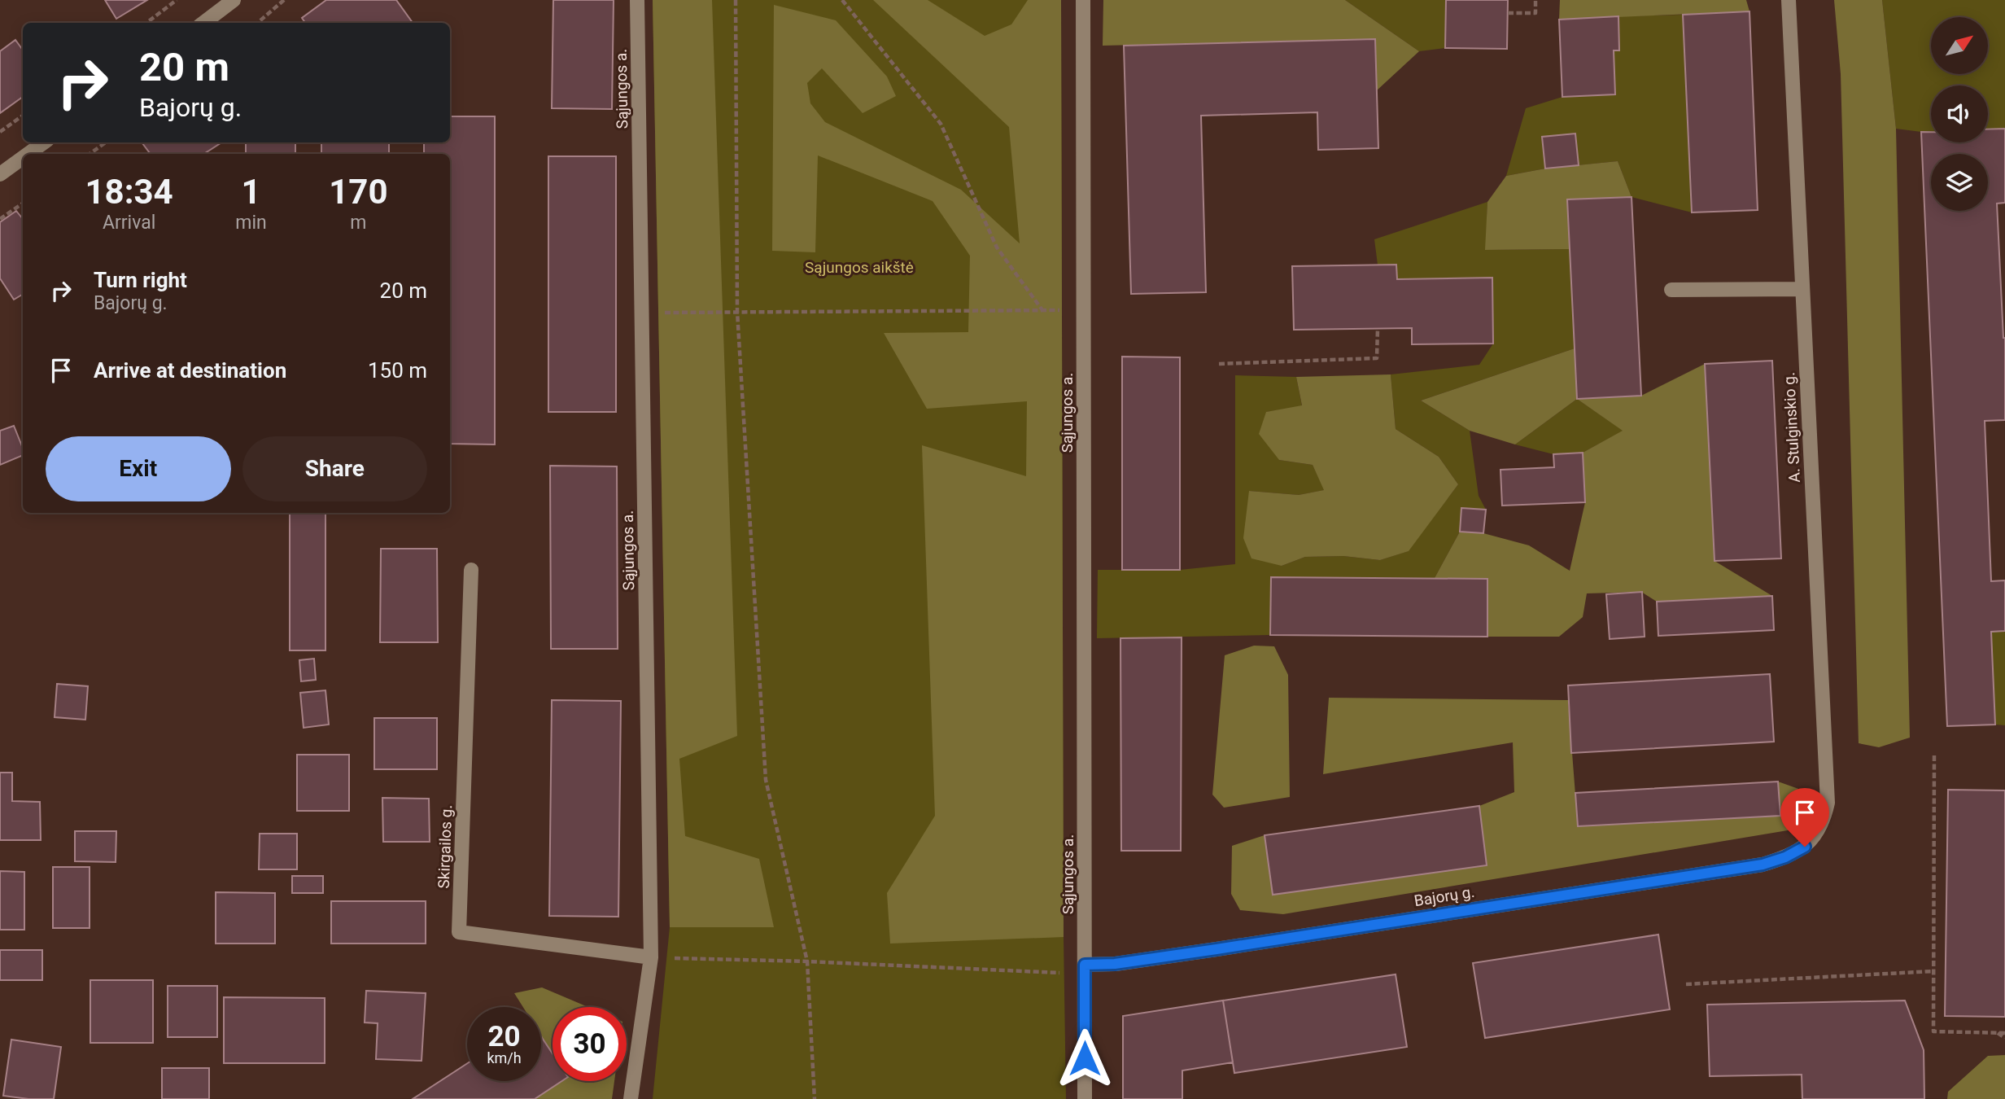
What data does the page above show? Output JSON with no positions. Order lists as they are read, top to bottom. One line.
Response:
{"streets":{"street":["Sąjungos a.","A. Stulginskio g.","Skirgailos g.","Bajorų g."]},"crossings":[["Sąjungos a.","Skirgailos g."],["Sąjungos a.","Bajorų g."],["A. Stulginskio g.","Bajorų g."]],"parks":["Sąjungos aikštė"],"north":"top right","page":{"turn":["20 m","Bajorų g."],"eta":["18:34","Arrival","1","min","170","m"],"list":[{"name":"Turn right","note":"Bajorų g.","value":"20 m"},{"name":"Arrive at destination","value":"150 m"}],"buttons":["Exit","Share"],"speed":"20 km/h","limit":"30"}}
